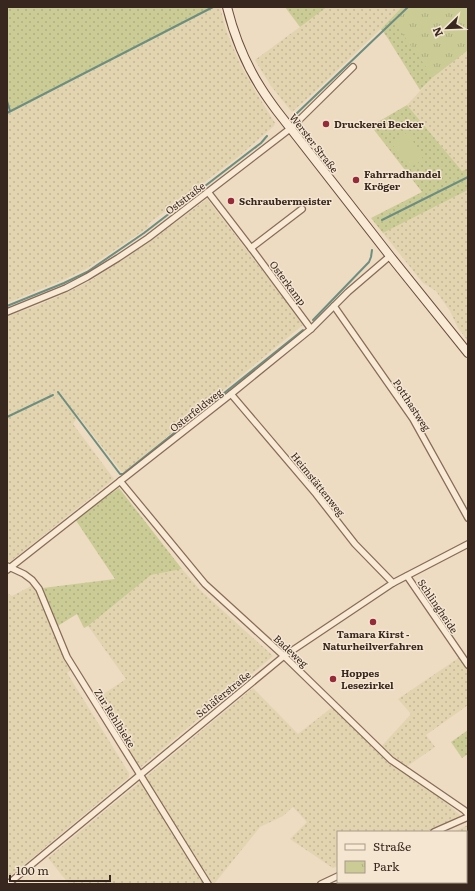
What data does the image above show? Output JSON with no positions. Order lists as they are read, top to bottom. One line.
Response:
{"streets":{"main road":["Werster Straße"],"street":["Oststraße","Osterkamp","Potthastweg","Osterfeldweg","Heimstättenweg","Schlingheide","Badeweg","Schäferstraße","Zur Rehlbieke"]},"crossings":[["Werster Straße","Oststraße"],["Werster Straße","Osterfeldweg"],["Oststraße","Osterkamp"],["Osterkamp","Osterfeldweg"],["Potthastweg","Osterfeldweg"],["Osterfeldweg","Heimstättenweg"],["Osterfeldweg","Badeweg"],["Osterfeldweg","Zur Rehlbieke"],["Heimstättenweg","Schäferstraße"],["Schlingheide","Schäferstraße"],["Badeweg","Schäferstraße"],["Schäferstraße","Zur Rehlbieke"]],"places":["Druckerei Becker","Fahrradhandel Kröger","Schraubermeister","Tamara Kirst - Naturheilverfahren","Hoppes Lesezirkel"],"legend":["Straße","Park"],"scale_bar":"100 m","north":"bottom left"}
